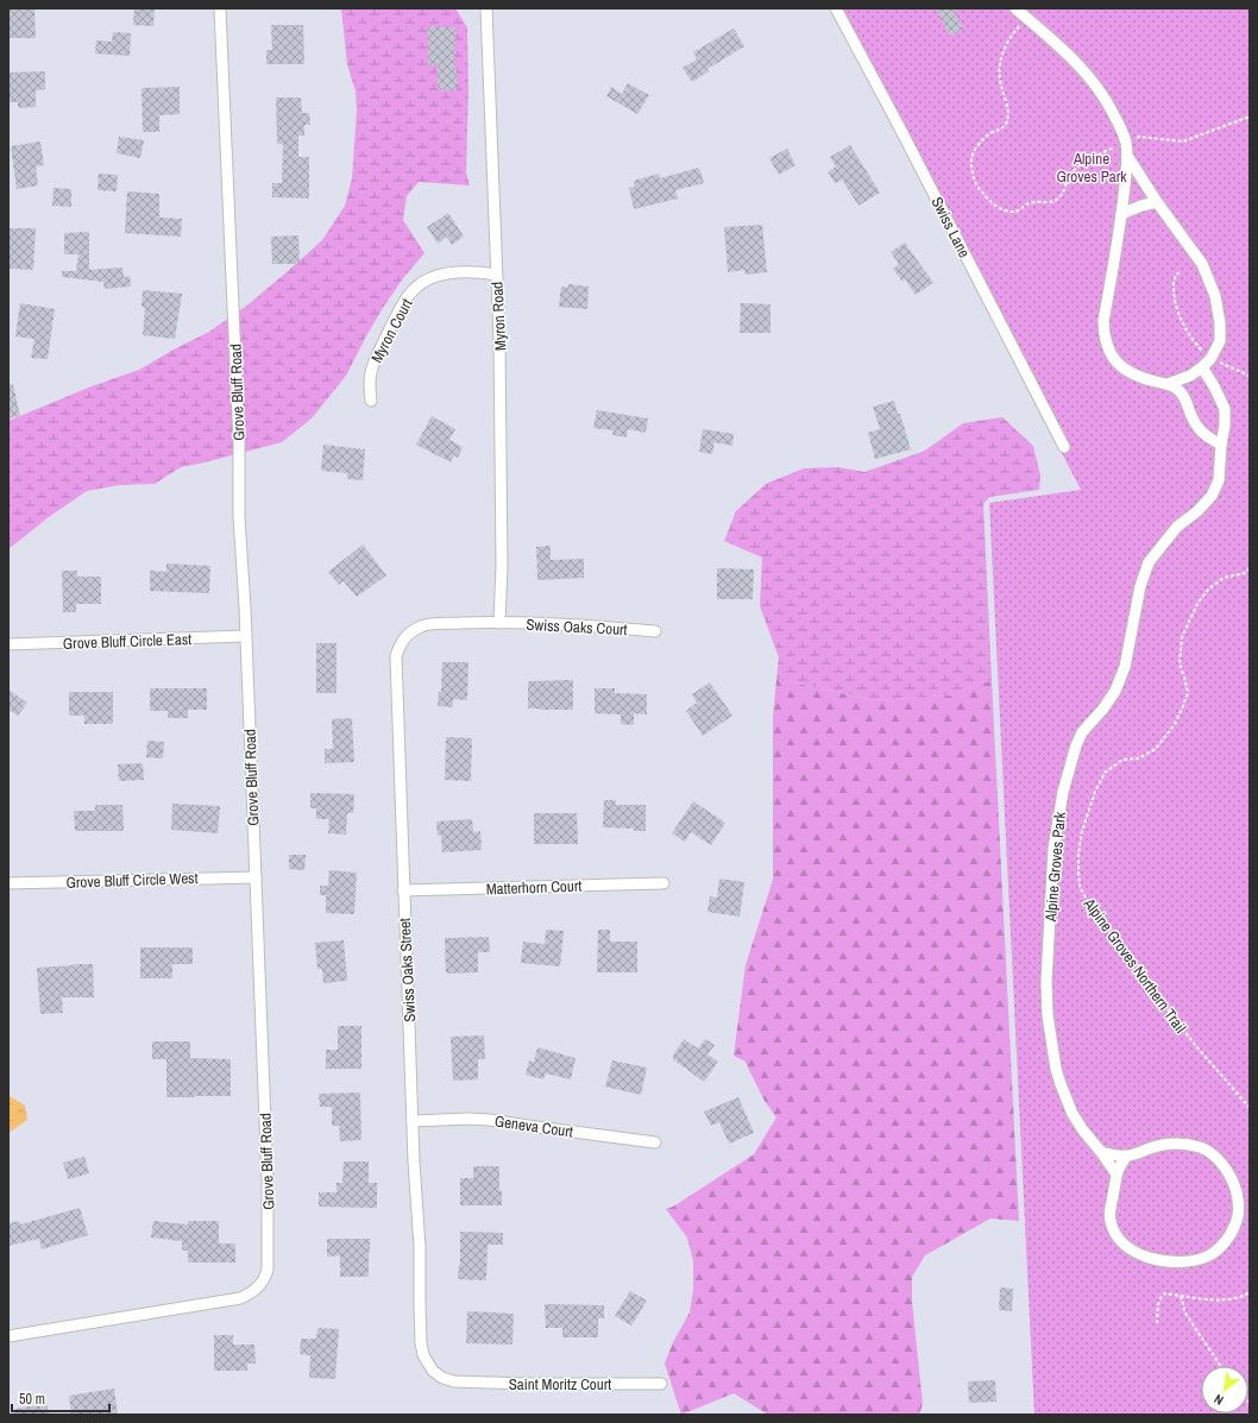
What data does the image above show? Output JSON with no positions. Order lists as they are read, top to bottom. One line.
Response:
{"streets":{"street":["Swiss Lane","Myron Road","Myron Court","Grove Bluff Road","Swiss Oaks Court","Grove Bluff Circle East","Alpine Groves Park","Grove Bluff Circle West","Matterhorn Court","Swiss Oaks Street","Geneva Court","Saint Moritz Court"],"path":["Alpine Groves Northern Trail"]},"crossings":[["Myron Road","Myron Court"],["Myron Road","Swiss Oaks Court"],["Myron Road","Swiss Oaks Street"],["Grove Bluff Road","Grove Bluff Circle East"],["Grove Bluff Road","Grove Bluff Circle West"],["Swiss Oaks Court","Swiss Oaks Street"],["Matterhorn Court","Swiss Oaks Street"],["Swiss Oaks Street","Geneva Court"],["Swiss Oaks Street","Saint Moritz Court"]],"parks":["Alpine Groves Park"],"scale_bar":"50 m","north":"bottom left"}
